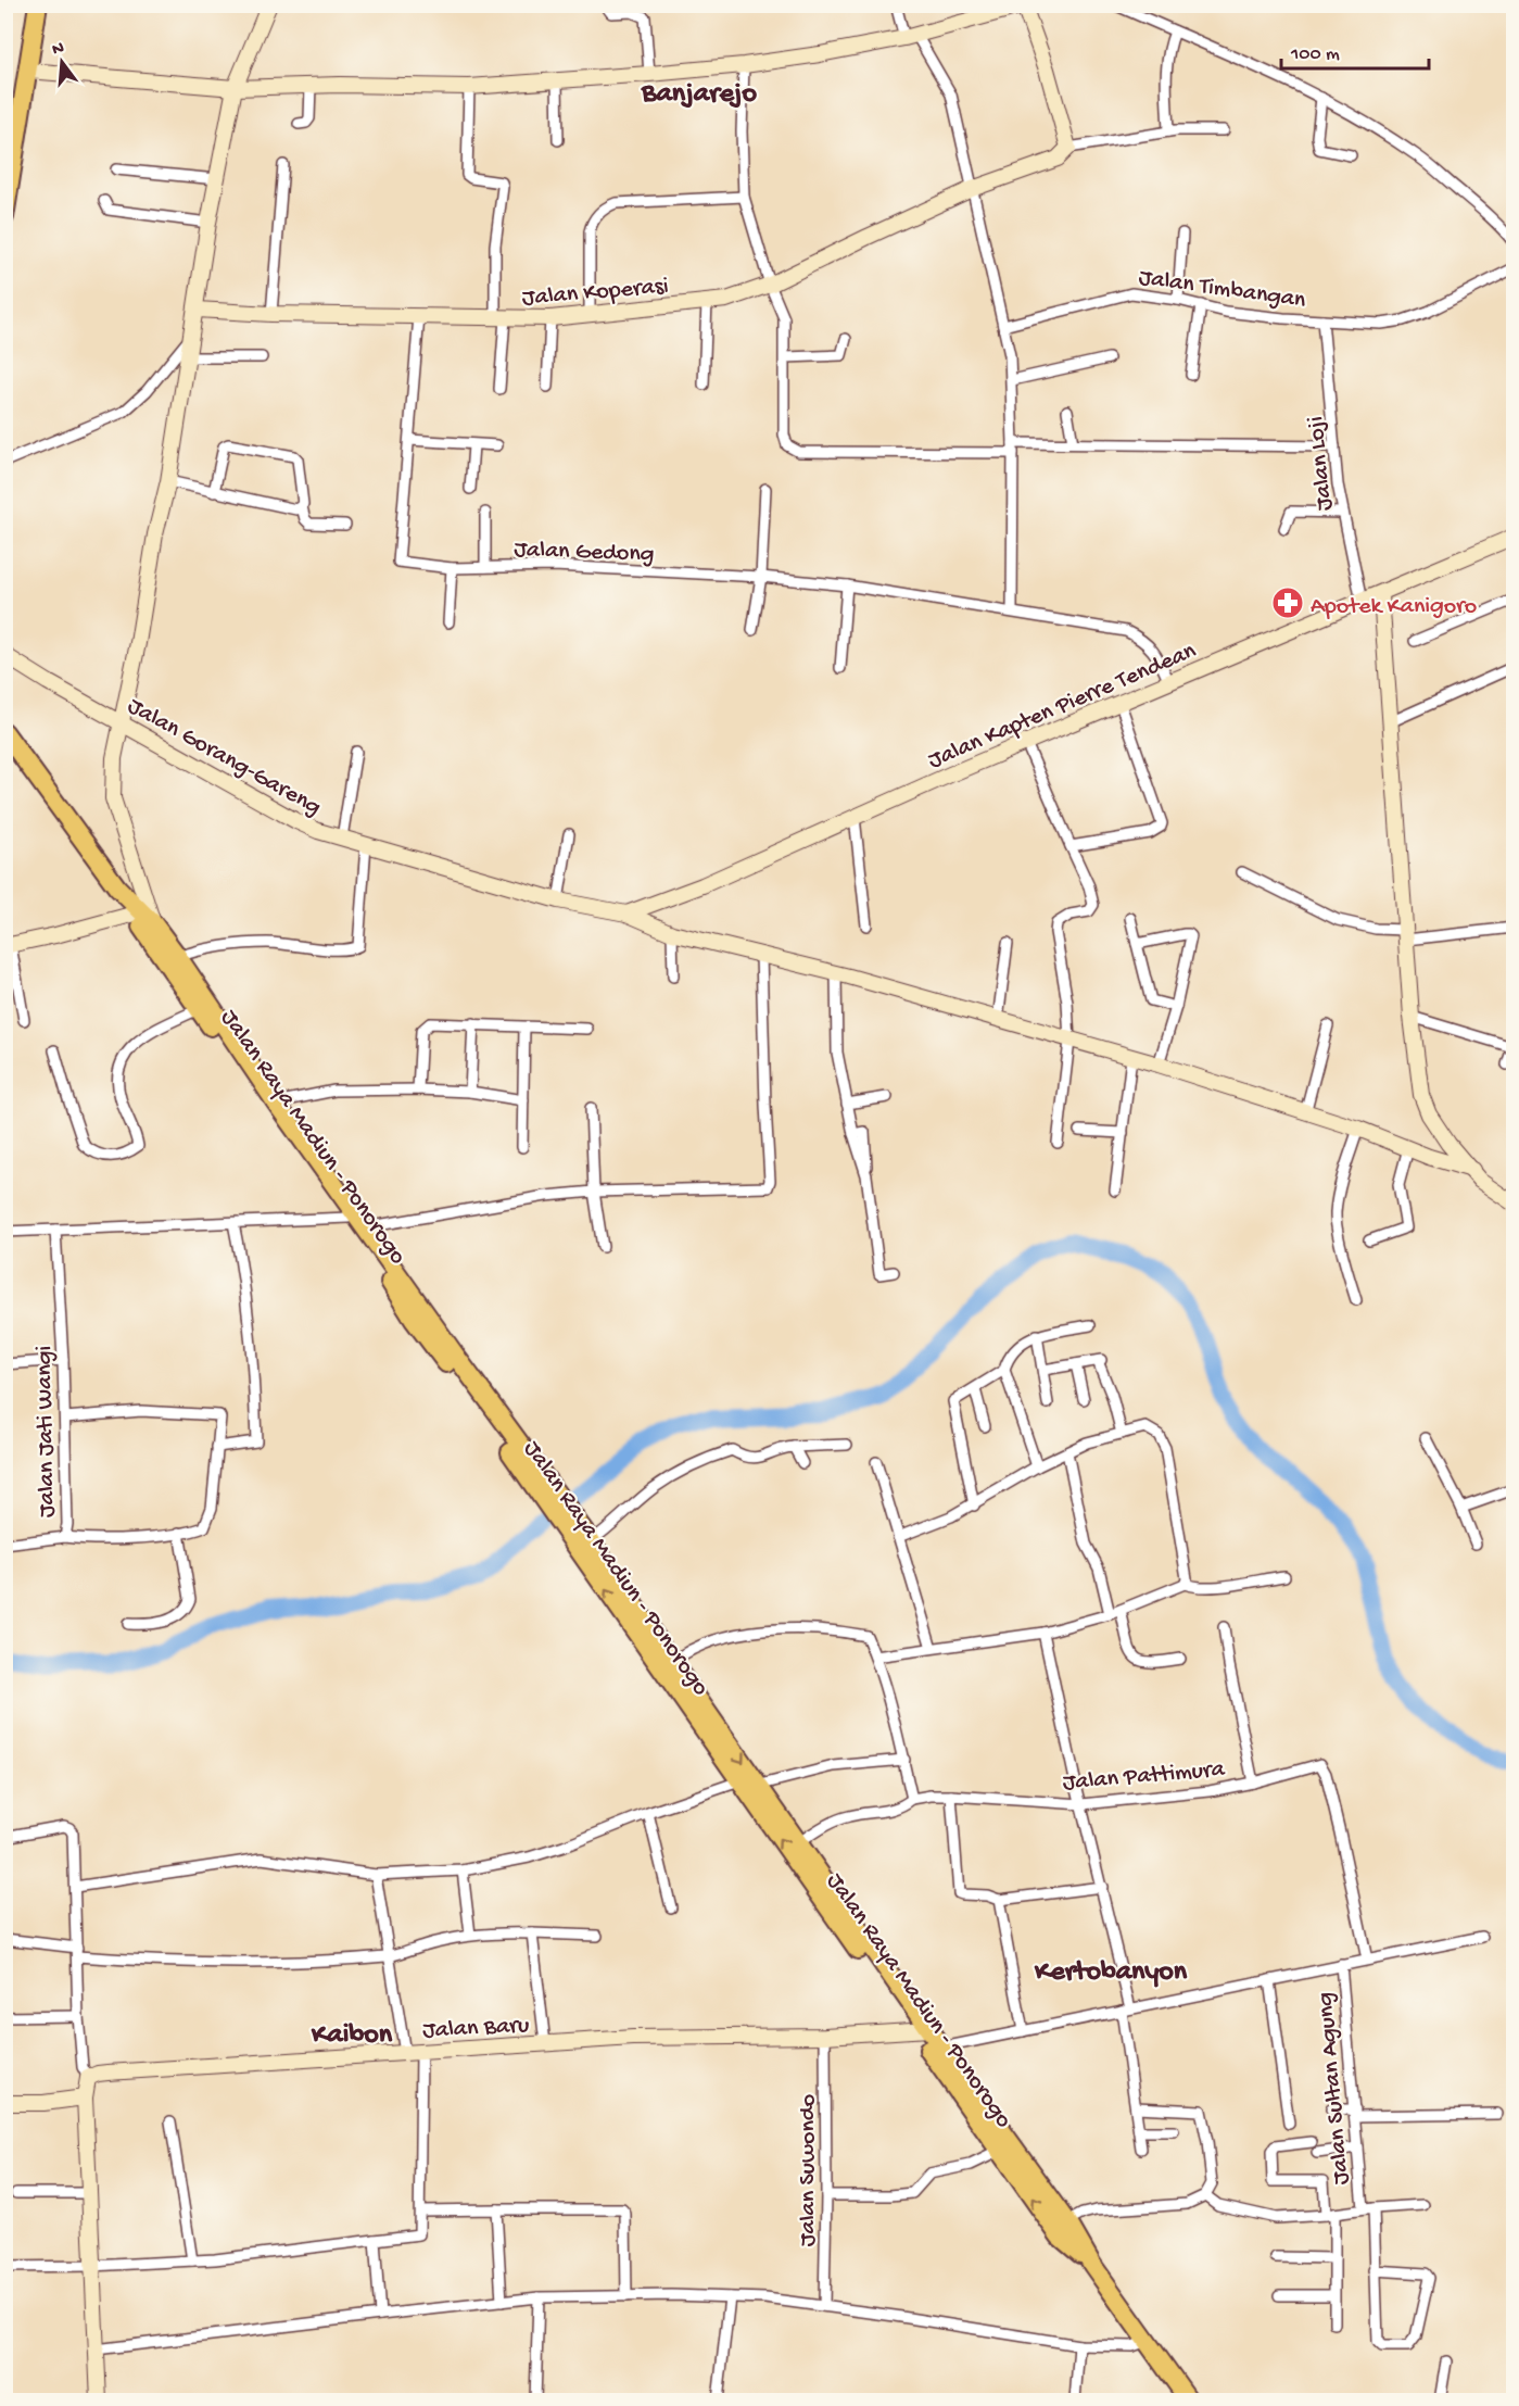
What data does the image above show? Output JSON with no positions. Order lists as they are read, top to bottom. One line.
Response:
{"streets":{"highway":["Jalan Raya Madiun - Ponorogo"],"street":["Jalan Timbangan","Jalan Koperasi","Jalan Loji","Jalan Gedong","Jalan Kapten Pierre Tendean","Jalan Gorang-Gareng","Jalan Jati Wangi","Jalan Pattimura","Jalan Baru","Jalan Sultan Agung","Jalan Suwondo"]},"crossings":[["Jalan Timbangan","Jalan Loji"],["Jalan Koperasi","Jalan Gedong"],["Jalan Loji","Jalan Kapten Pierre Tendean"],["Jalan Gedong","Jalan Kapten Pierre Tendean"],["Jalan Kapten Pierre Tendean","Jalan Gorang-Gareng"],["Jalan Raya Madiun - Ponorogo","Jalan Pattimura"],["Jalan Raya Madiun - Ponorogo","Jalan Baru"],["Jalan Baru","Jalan Suwondo"]],"districts":["Banjarejo","Kertobanyon","Kaibon"],"places":{"pharmacy":["Apotek Kanigoro"]},"scale_bar":"100 m","north":"top"}
